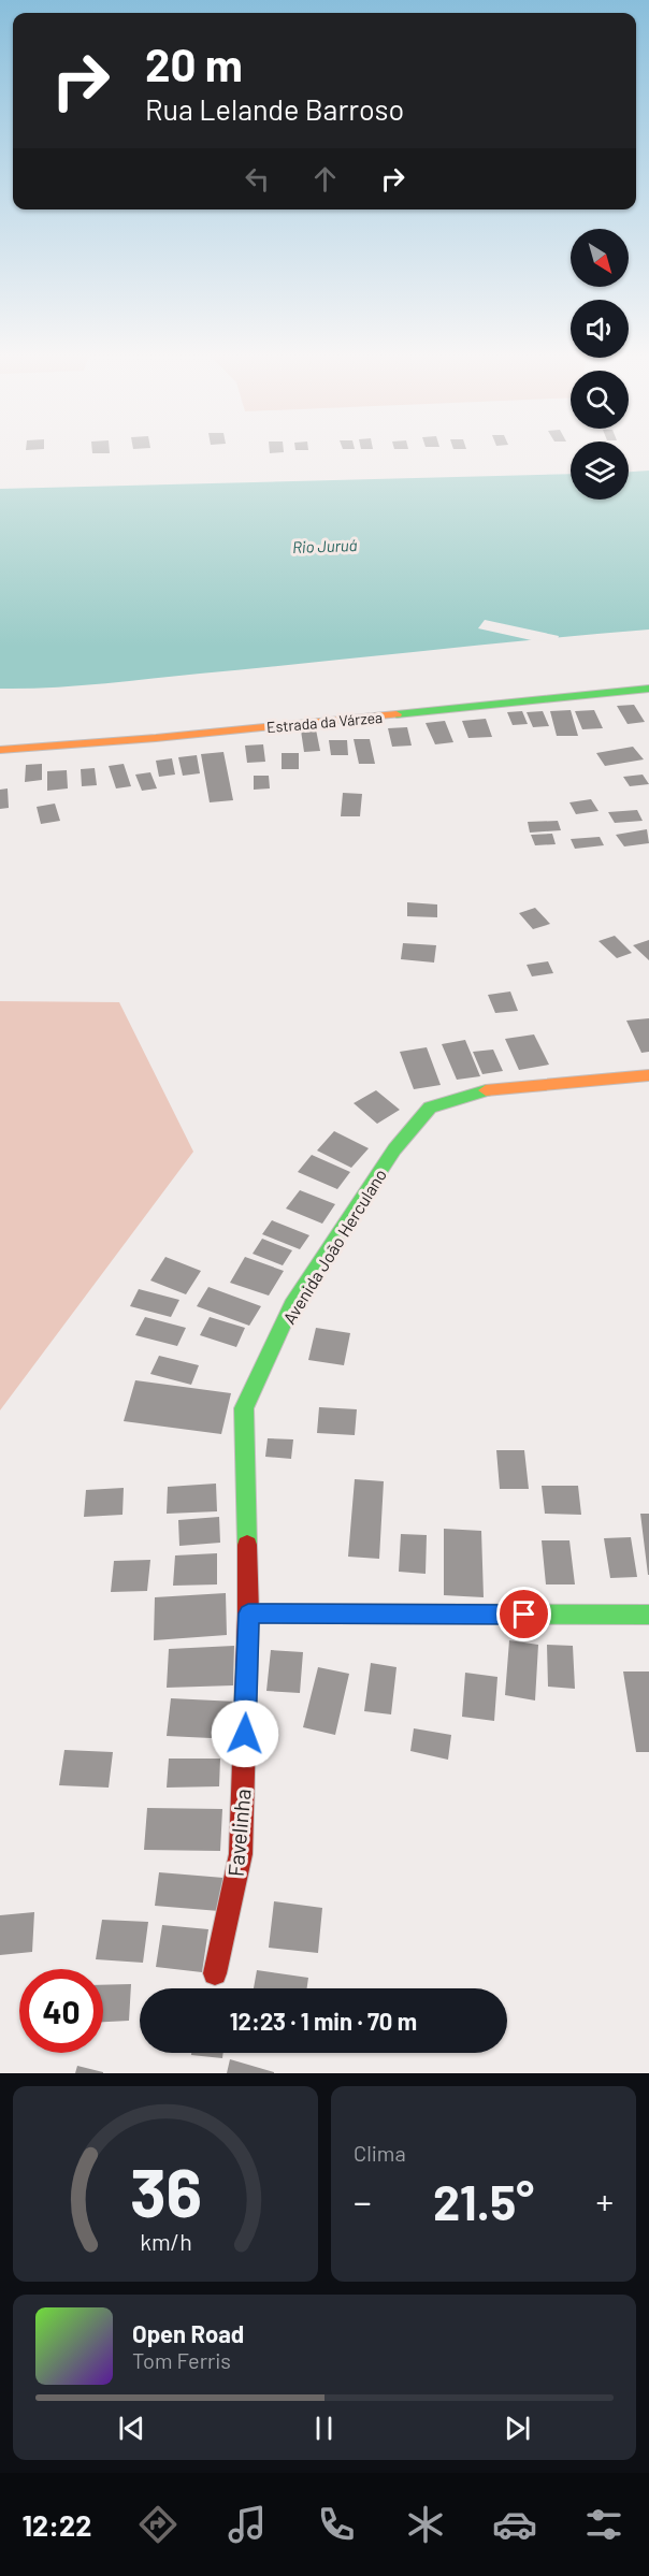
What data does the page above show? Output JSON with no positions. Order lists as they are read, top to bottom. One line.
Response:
{"streets":{"street":["Estrada da Várzea","Avenida João Herculano","Favelinha"]},"crossings":[["Avenida João Herculano","Favelinha"]],"water":["Rio Juruá"],"north":"bottom right","page":{"turn":["20 m","Rua Lelande Barroso"],"limit":"40","trip":"12:23 · 1 min · 70 m","tile":"Clima","heat":["−","21.5°","+"],"song":["Open Road","Tom Ferris"],"tabs":"12:22","gauge":["36","km/h"]}}
